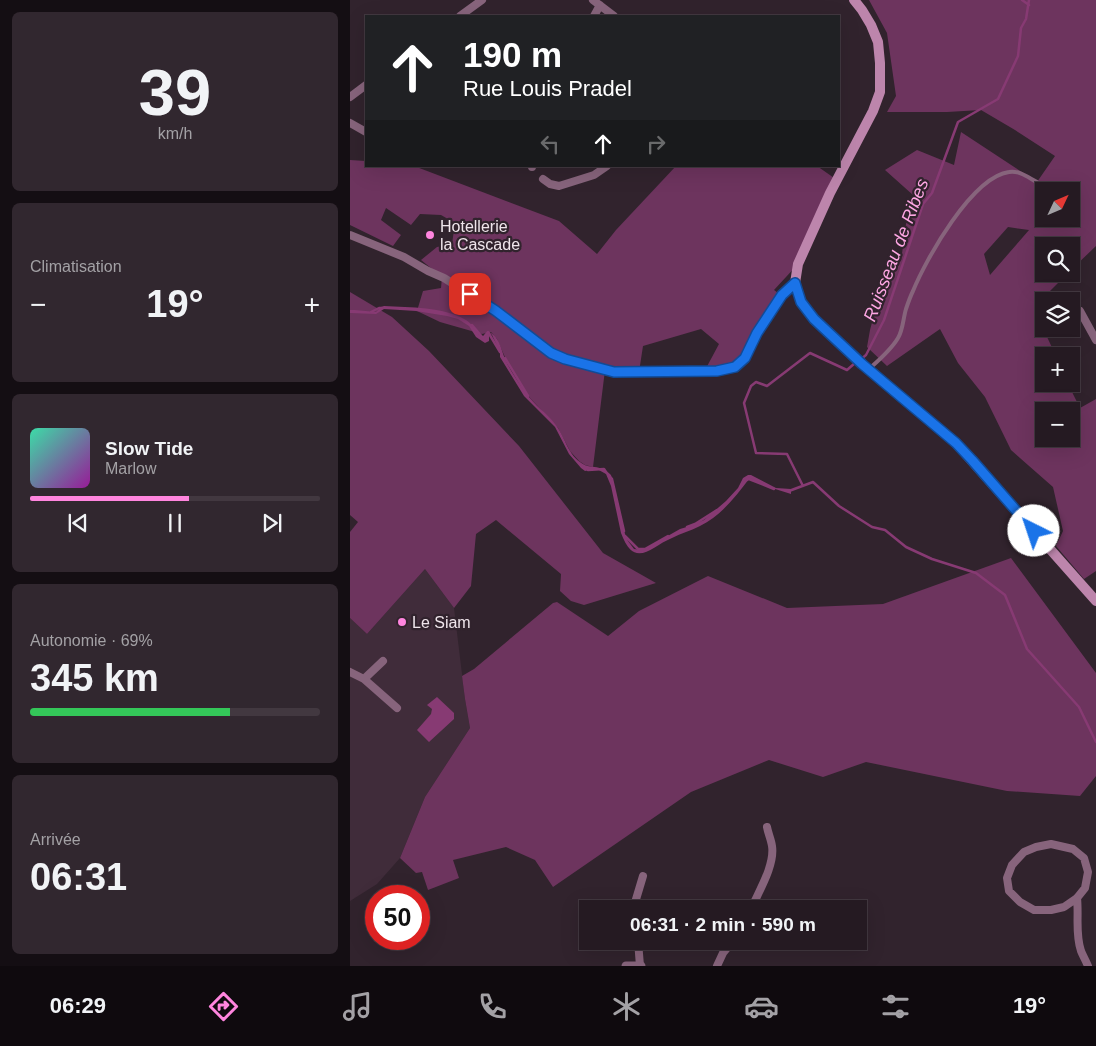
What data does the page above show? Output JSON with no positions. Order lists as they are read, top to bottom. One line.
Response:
{"water":["Ruisseau de Ribes"],"places":["Hotellerie la Cascade","Le Siam"],"north":"top right","page":{"tile":[["39","km/h"],"Climatisation",["Autonomie · 69%","345 km"],["Arrivée","06:31"]],"turn":["190 m","Rue Louis Pradel"],"map_buttons":["+","−"],"heat":["−","19°","+"],"song":["Slow Tide","Marlow"],"limit":"50","trip":"06:31 · 2 min · 590 m","tabs":["06:29","19°"]}}
